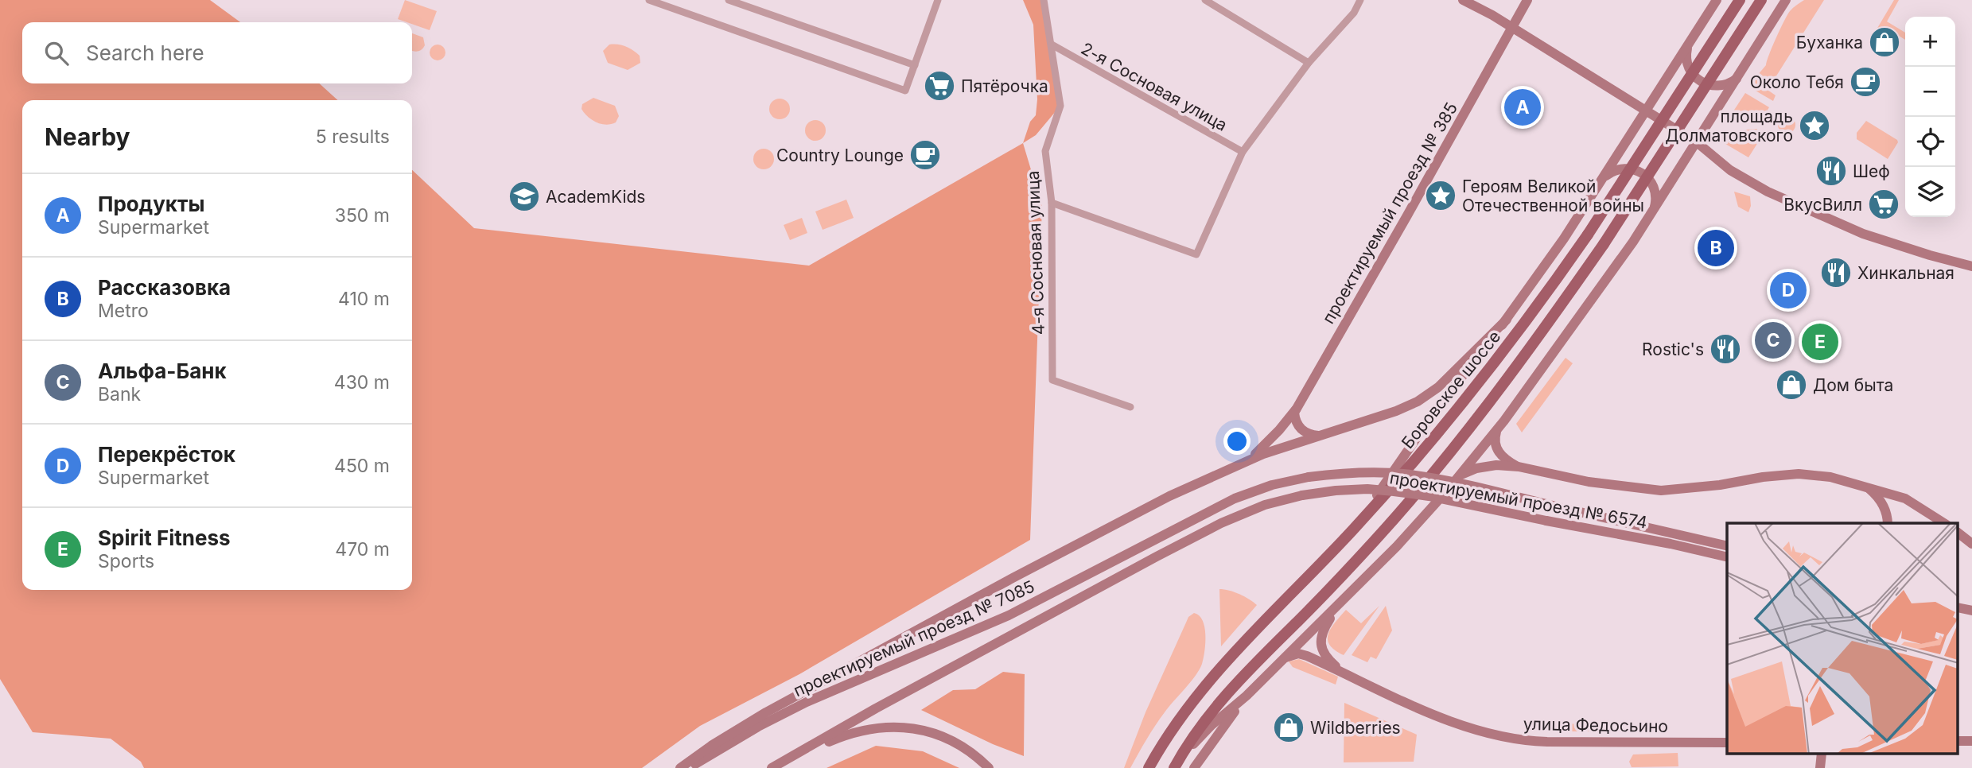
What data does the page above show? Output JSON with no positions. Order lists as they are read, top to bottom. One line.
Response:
{"streets":{"main road":["проектируемый проезд № 385","Боровское шоссе","проектируемый проезд № 6574","проектируемый проезд № 7085","улица Федосьино"],"street":["2-я Сосновая улица","4-я Сосновая улица"]},"crossings":[["2-я Сосновая улица","4-я Сосновая улица"],["проектируемый проезд № 6574","проектируемый проезд № 7085"]],"places":{"shop":["Буханка","Дом быта","Wildberries"],"cafe":["Около Тебя","Country Lounge"],"supermarket":["Пятёрочка","ВкусВилл"],"place":["площадь Долматовского","Героям Великой Отечественной войны"],"restaurant":["Шеф","Хинкальная","Rostic's"],"school or university":["AcademKids"]},"page":{"map_buttons":["+","−"],"search":"Search here","pins":["A","B","D","C","E"],"heading":["Nearby","5 results"],"list":[{"mark":"A","name":"Продукты","note":"Supermarket","value":"350 m"},{"mark":"B","name":"Рассказовка","note":"Metro","value":"410 m"},{"mark":"C","name":"Альфа-Банк","note":"Bank","value":"430 m"},{"mark":"D","name":"Перекрёсток","note":"Supermarket","value":"450 m"},{"mark":"E","name":"Spirit Fitness","note":"Sports","value":"470 m"}]}}
